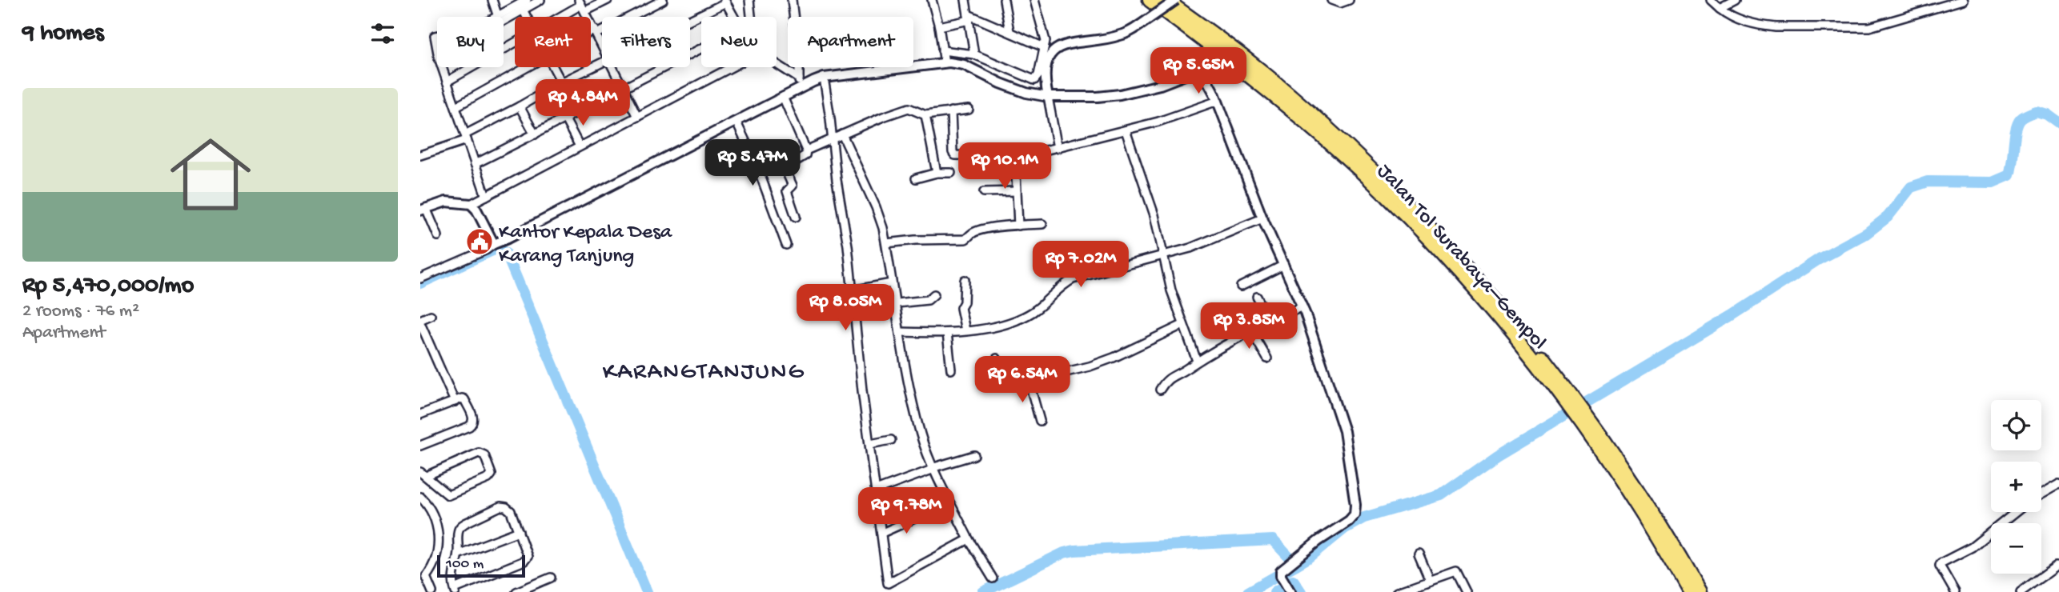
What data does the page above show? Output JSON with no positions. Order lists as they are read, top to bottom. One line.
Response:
{"streets":{"highway":["Jalan Tol Surabaya–Gempol"]},"districts":["KARANGTANJUNG"],"places":{"public building":["Kantor Kepala Desa Karang Tanjung"]},"scale_bar":"100 m","page":{"heading":"9 homes","chip":["Buy","Rent","Filters","New","Apartment"],"price":["Rp 5.65M","Rp 4.84M","Rp 5.47M","Rp 10.1M","Rp 7.02M","Rp 8.05M","Rp 3.85M","Rp 6.54M","Rp 9.78M"],"list":[{"name":"Rp 5,470,000/mo","note":"2 rooms · 76 m² · Apartment"}],"map_buttons":["+","−"],"scale":"100 m"}}
